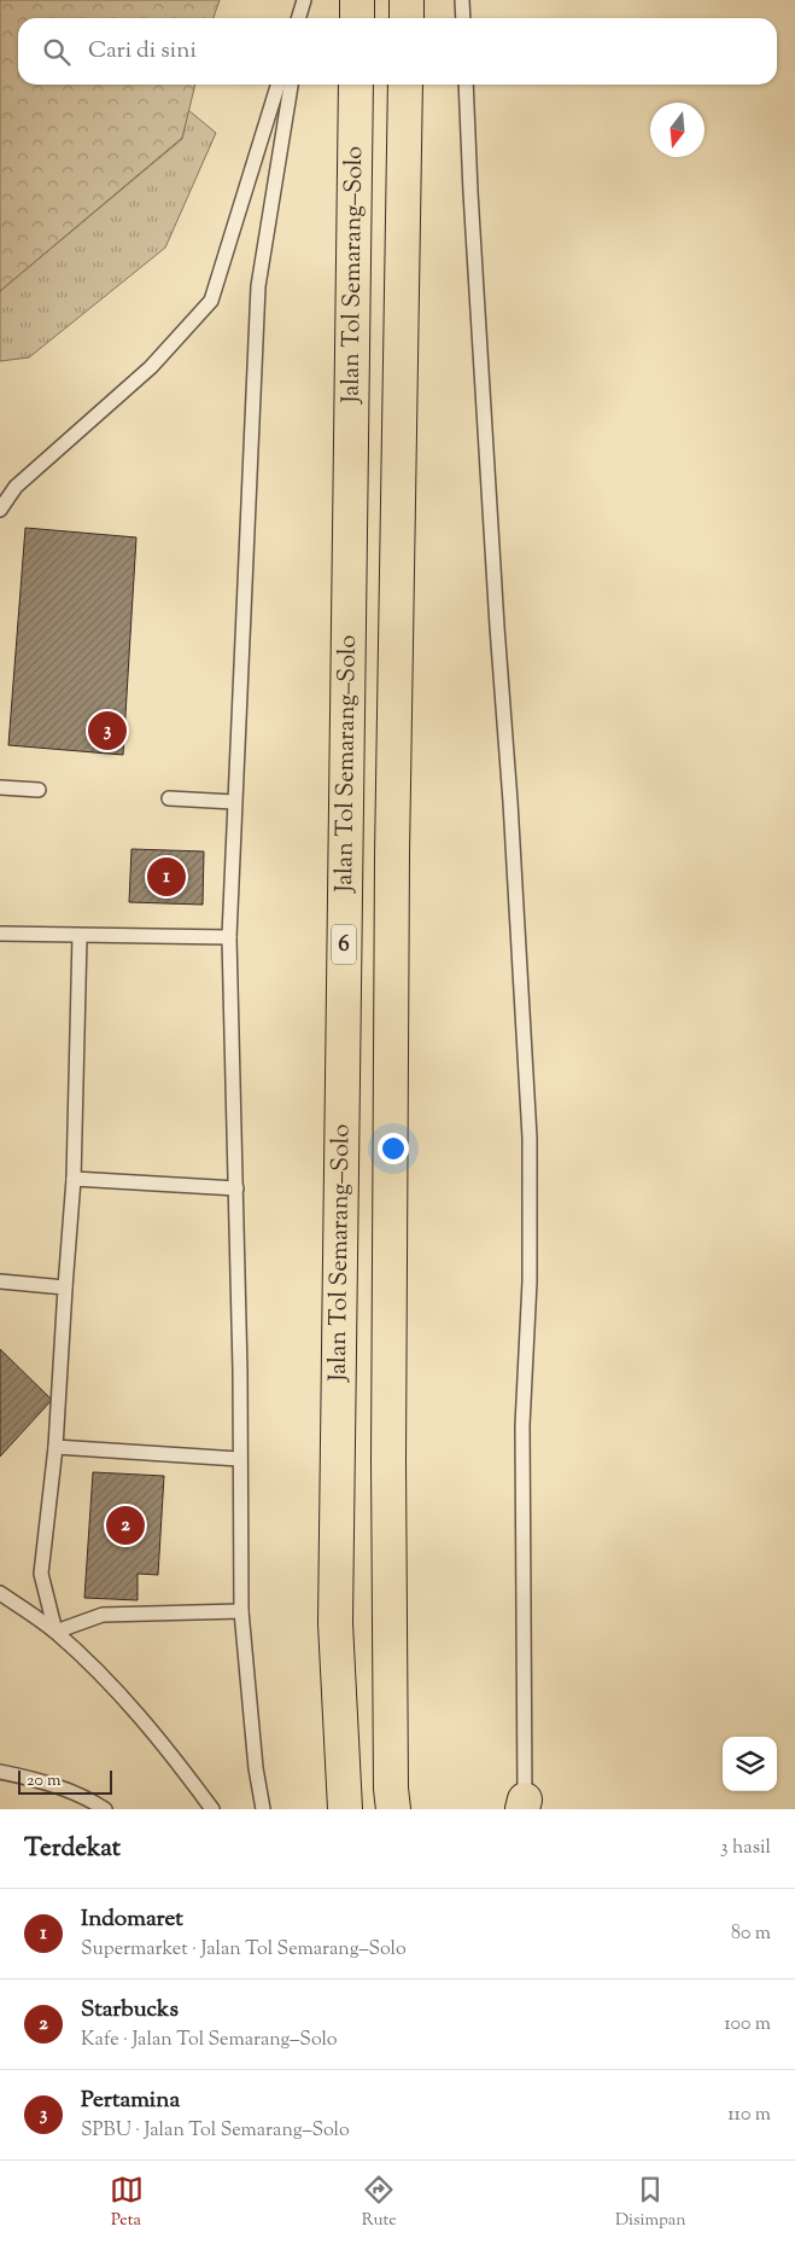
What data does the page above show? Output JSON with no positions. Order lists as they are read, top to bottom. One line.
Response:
{"streets":{"highway":["Jalan Tol Semarang–Solo","6"]},"scale_bar":"20 m","north":"bottom","page":{"search":"Cari di sini","pins":["3","1","2"],"scale":"20 m","heading":["Terdekat","3 hasil"],"list":[{"mark":"1","name":"Indomaret","note":"Supermarket · Jalan Tol Semarang–Solo","value":"80 m"},{"mark":"2","name":"Starbucks","note":"Kafe · Jalan Tol Semarang–Solo","value":"100 m"},{"mark":"3","name":"Pertamina","note":"SPBU · Jalan Tol Semarang–Solo","value":"110 m"}],"nav":["Peta","Rute","Disimpan"]}}
